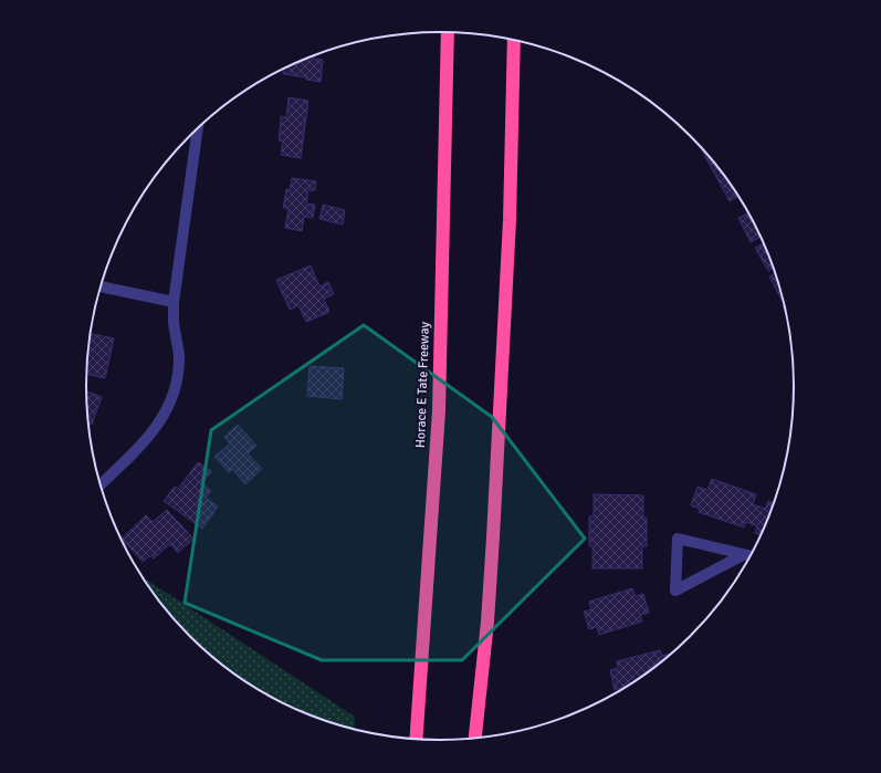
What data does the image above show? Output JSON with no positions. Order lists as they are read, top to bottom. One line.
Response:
{"streets":{"highway":["Horace E Tate Freeway"]}}
